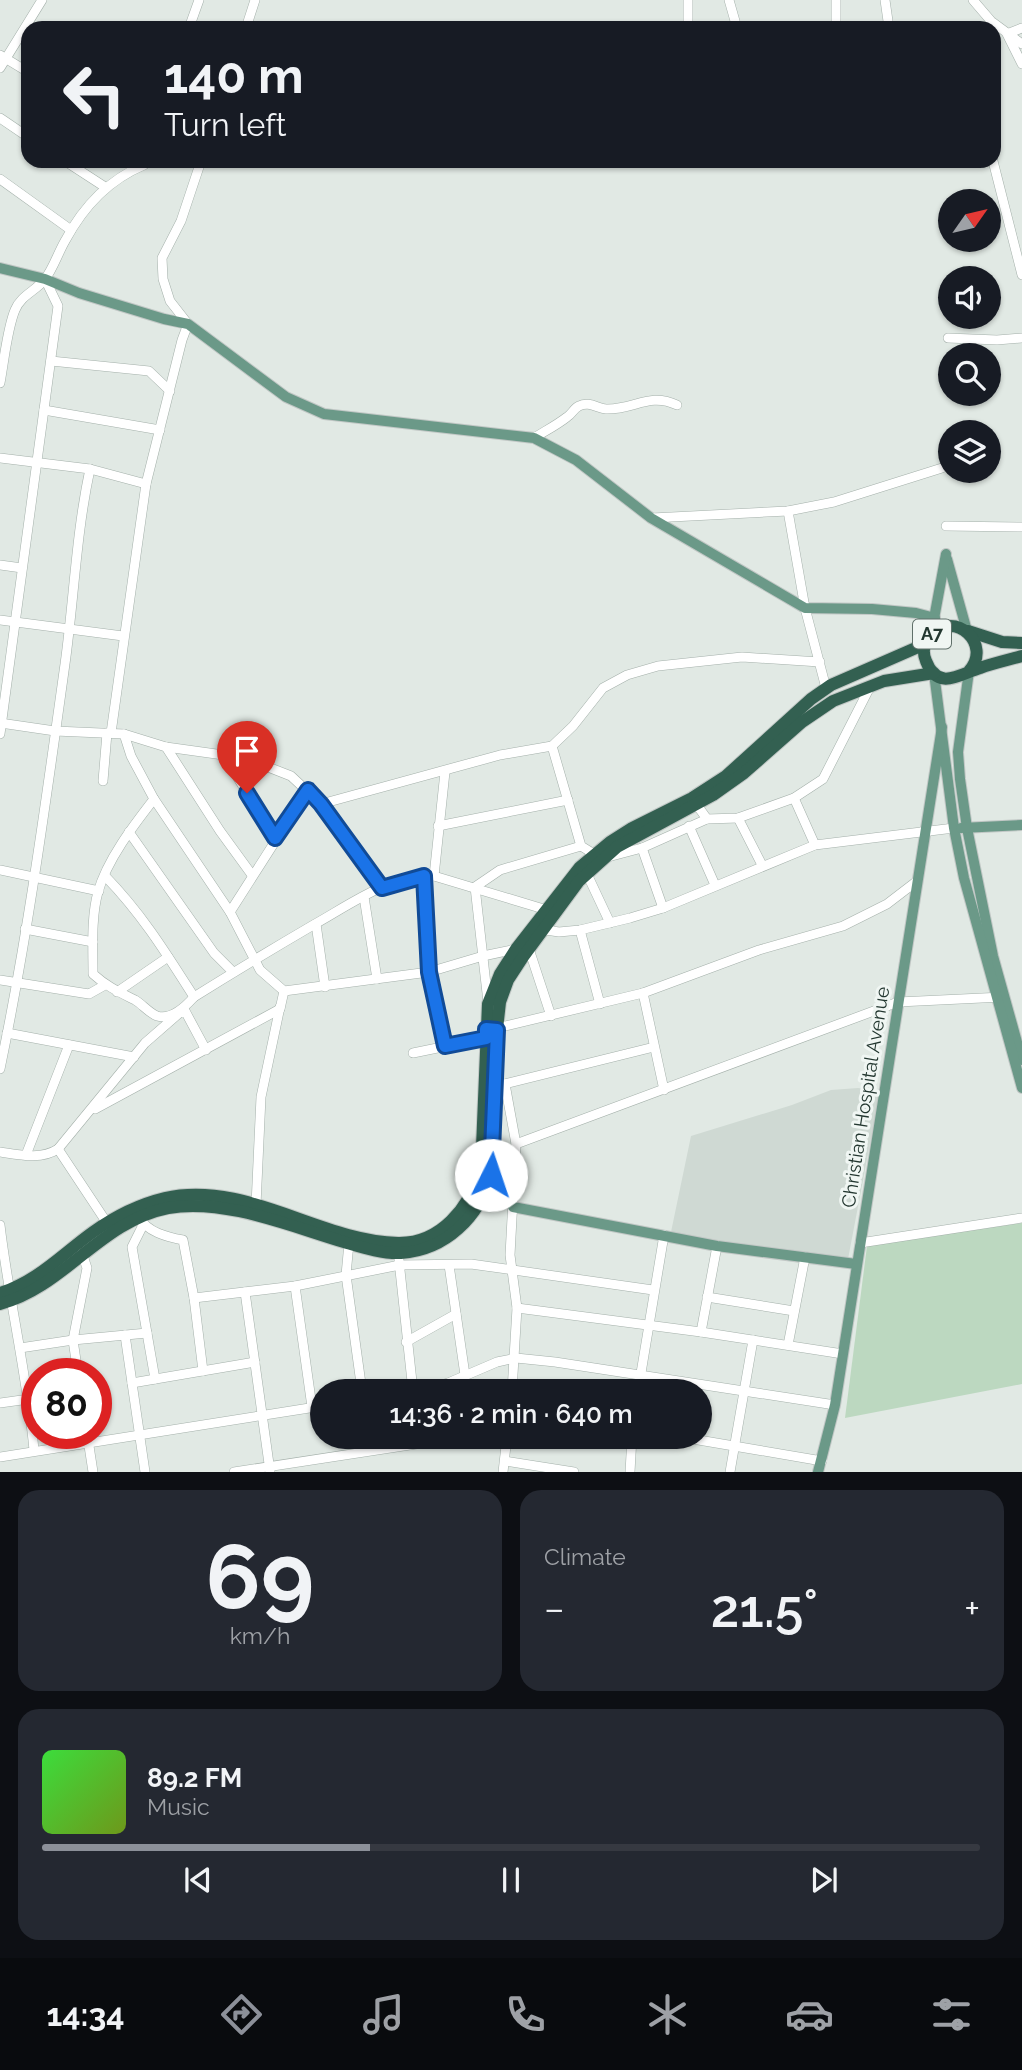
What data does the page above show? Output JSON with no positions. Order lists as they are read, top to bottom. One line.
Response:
{"streets":{"highway":["A7"],"main road":["Christian Hospital Avenue"]},"north":"top right","page":{"turn":["140 m","Turn left"],"limit":"80","trip":"14:36 · 2 min · 640 m","tile":[["69","km/h"],"Climate"],"heat":["−","21.5°","+"],"song":["89.2 FM","Music"],"tabs":"14:34"}}
